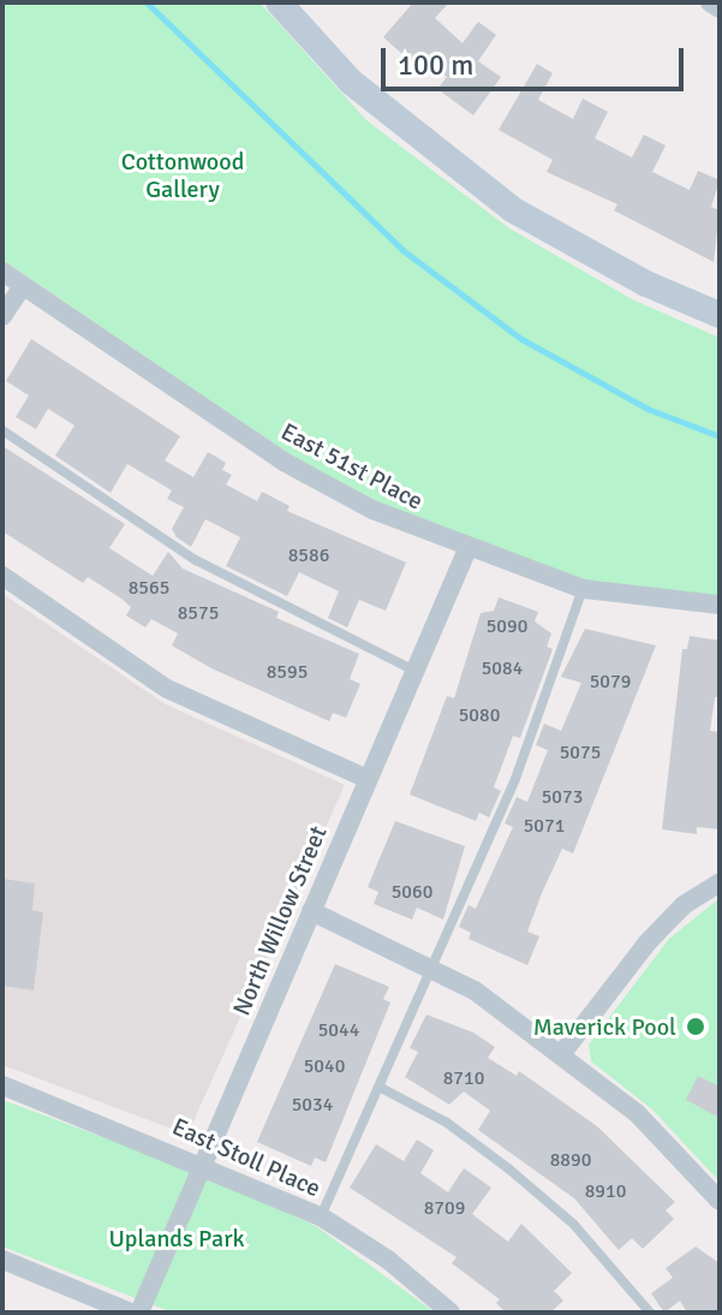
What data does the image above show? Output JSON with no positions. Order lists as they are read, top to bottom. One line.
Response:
{"streets":{"street":["East 51st Place","North Willow Street","East Stoll Place"]},"crossings":[["East 51st Place","North Willow Street"],["North Willow Street","East Stoll Place"]],"parks":["Cottonwood Gallery","Uplands Park"],"places":["Maverick Pool"],"house_numbers":["8586","8565","8575","5090","5084","8595","5079","5080","5075","5073","5071","5060","5044","5040","8710","5034","8890","8910","8709"],"scale_bar":"100 m"}
